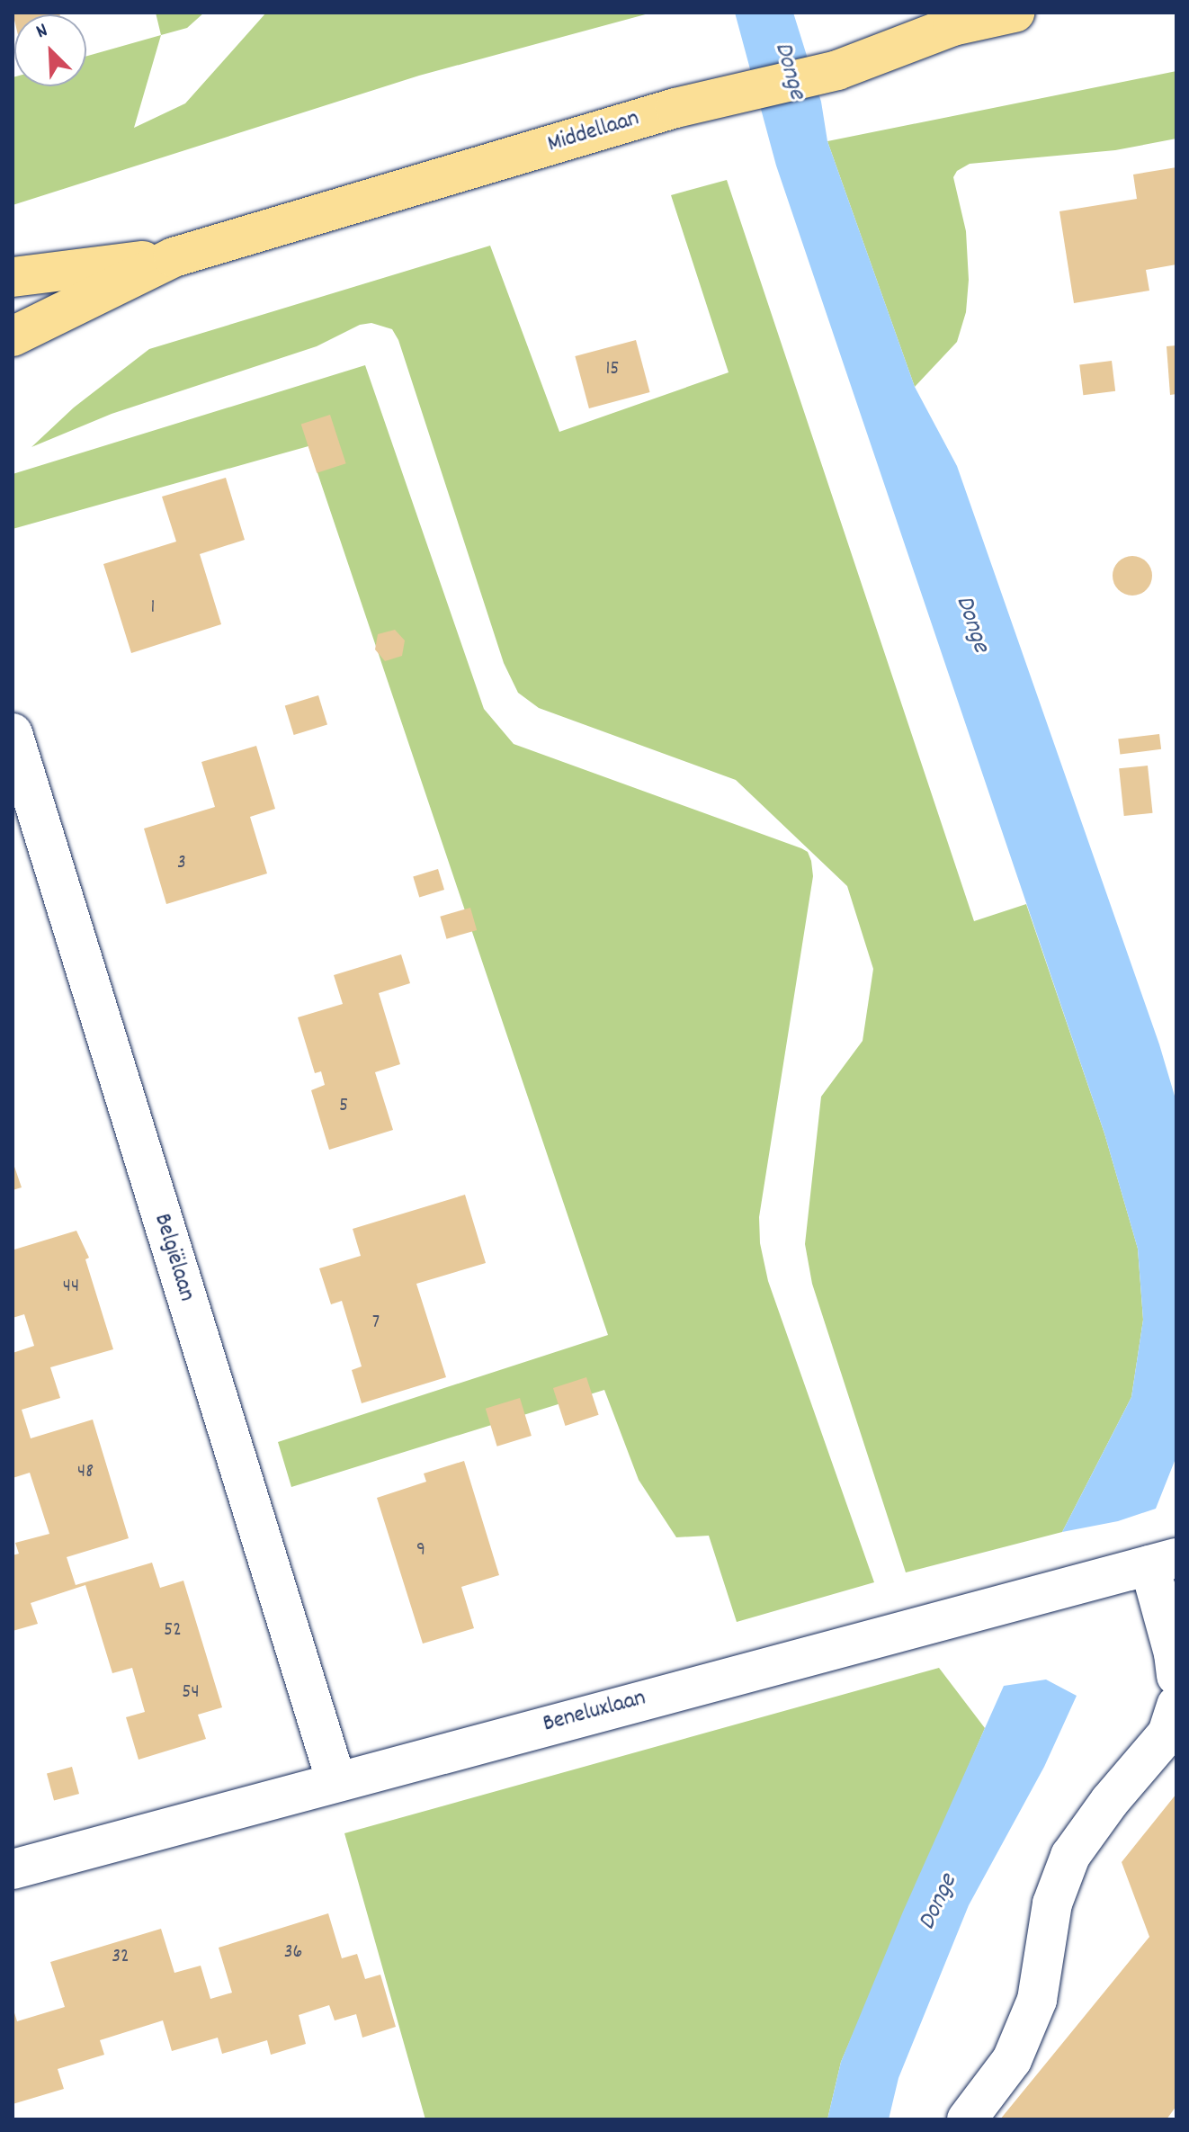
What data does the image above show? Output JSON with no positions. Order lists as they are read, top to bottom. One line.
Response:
{"streets":{"main road":["Middellaan"],"street":["Belgiëlaan","Beneluxlaan"]},"crossings":[["Belgiëlaan","Beneluxlaan"]],"water":["Donge"],"house_numbers":["15","1","3","5","44","7","48","9","52","54","36","32"],"north":"top left"}
